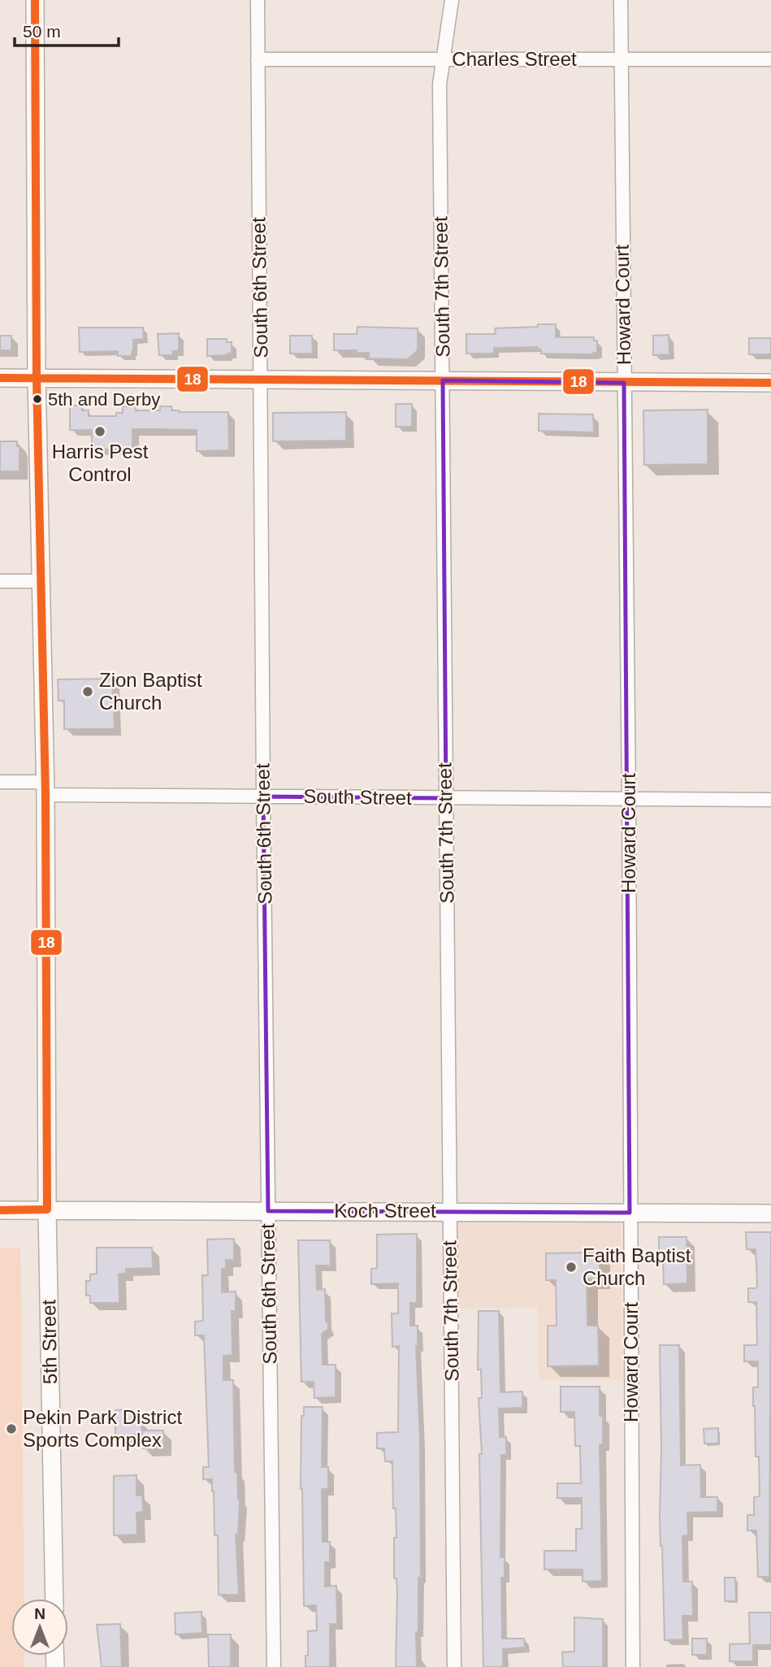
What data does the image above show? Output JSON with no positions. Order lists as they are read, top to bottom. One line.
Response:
{"streets":{"street":["Charles Street","South 7th Street","South 6th Street","Howard Court","South Street","Koch Street","5th Street"]},"crossings":[["Charles Street","South 7th Street"],["Charles Street","South 6th Street"],["Charles Street","Howard Court"],["South 7th Street","South Street"],["South 7th Street","Koch Street"],["South 6th Street","South Street"],["South 6th Street","Koch Street"],["Howard Court","South Street"],["Howard Court","Koch Street"],["South Street","5th Street"],["Koch Street","5th Street"]],"places":["5th and Derby","Harris Pest Control","Zion Baptist Church","Faith Baptist Church","Pekin Park District Sports Complex"],"lines":["transit line 18"],"scale_bar":"50 m","north":"top"}
